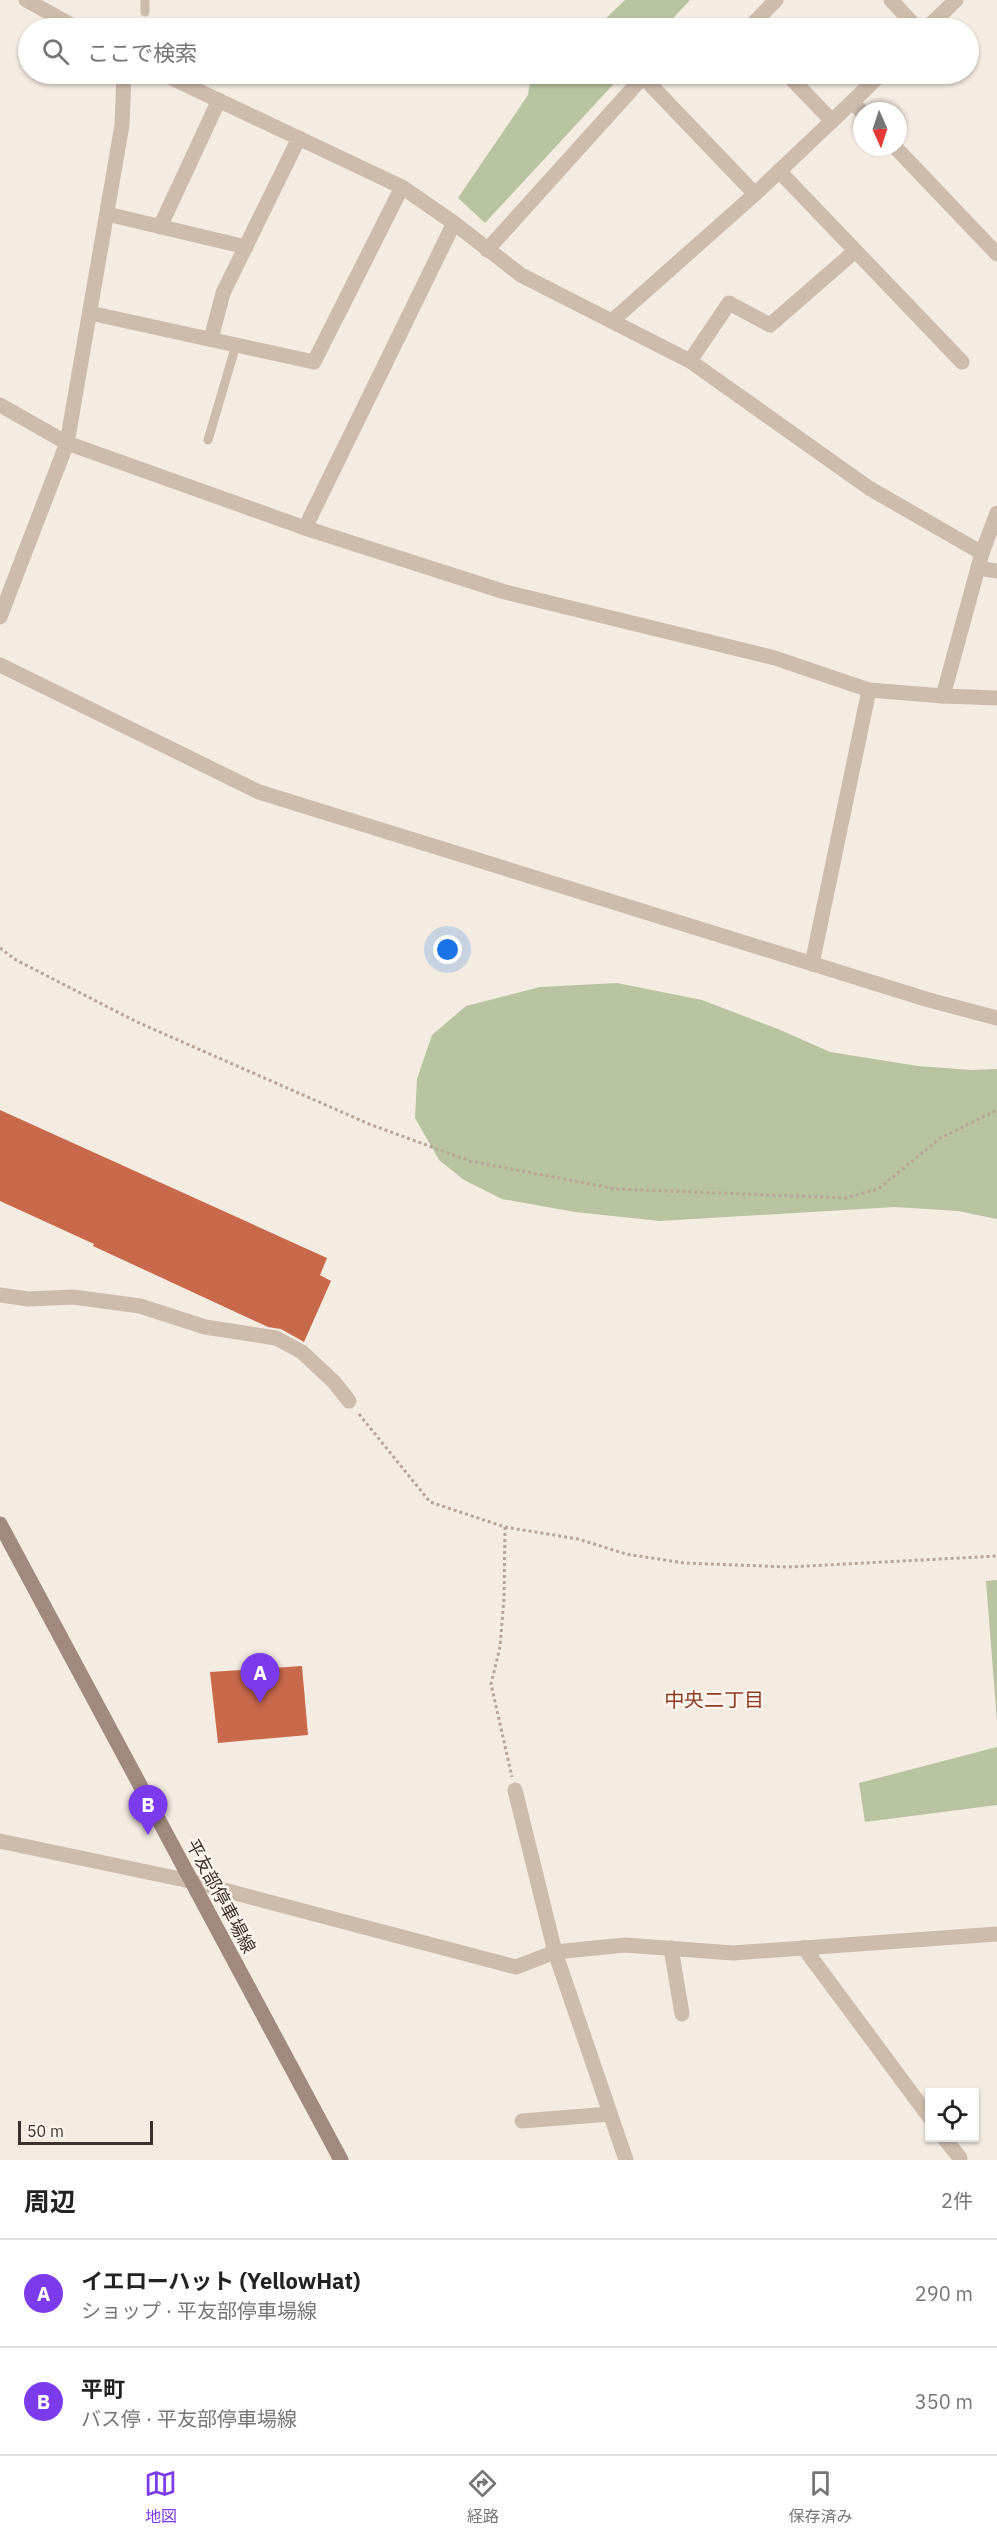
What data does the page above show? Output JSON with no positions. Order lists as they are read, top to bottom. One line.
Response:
{"streets":{"main road":["平友部停車場線"]},"districts":["中央二丁目"],"scale_bar":"50 m","north":"bottom","page":{"search":"ここで検索","pins":["A","B"],"scale":"50 m","heading":["周辺","2件"],"list":[{"mark":"A","name":"イエローハット (YellowHat)","note":"ショップ · 平友部停車場線","value":"290 m"},{"mark":"B","name":"平町","note":"バス停 · 平友部停車場線","value":"350 m"}],"nav":["地図","経路","保存済み"]}}
